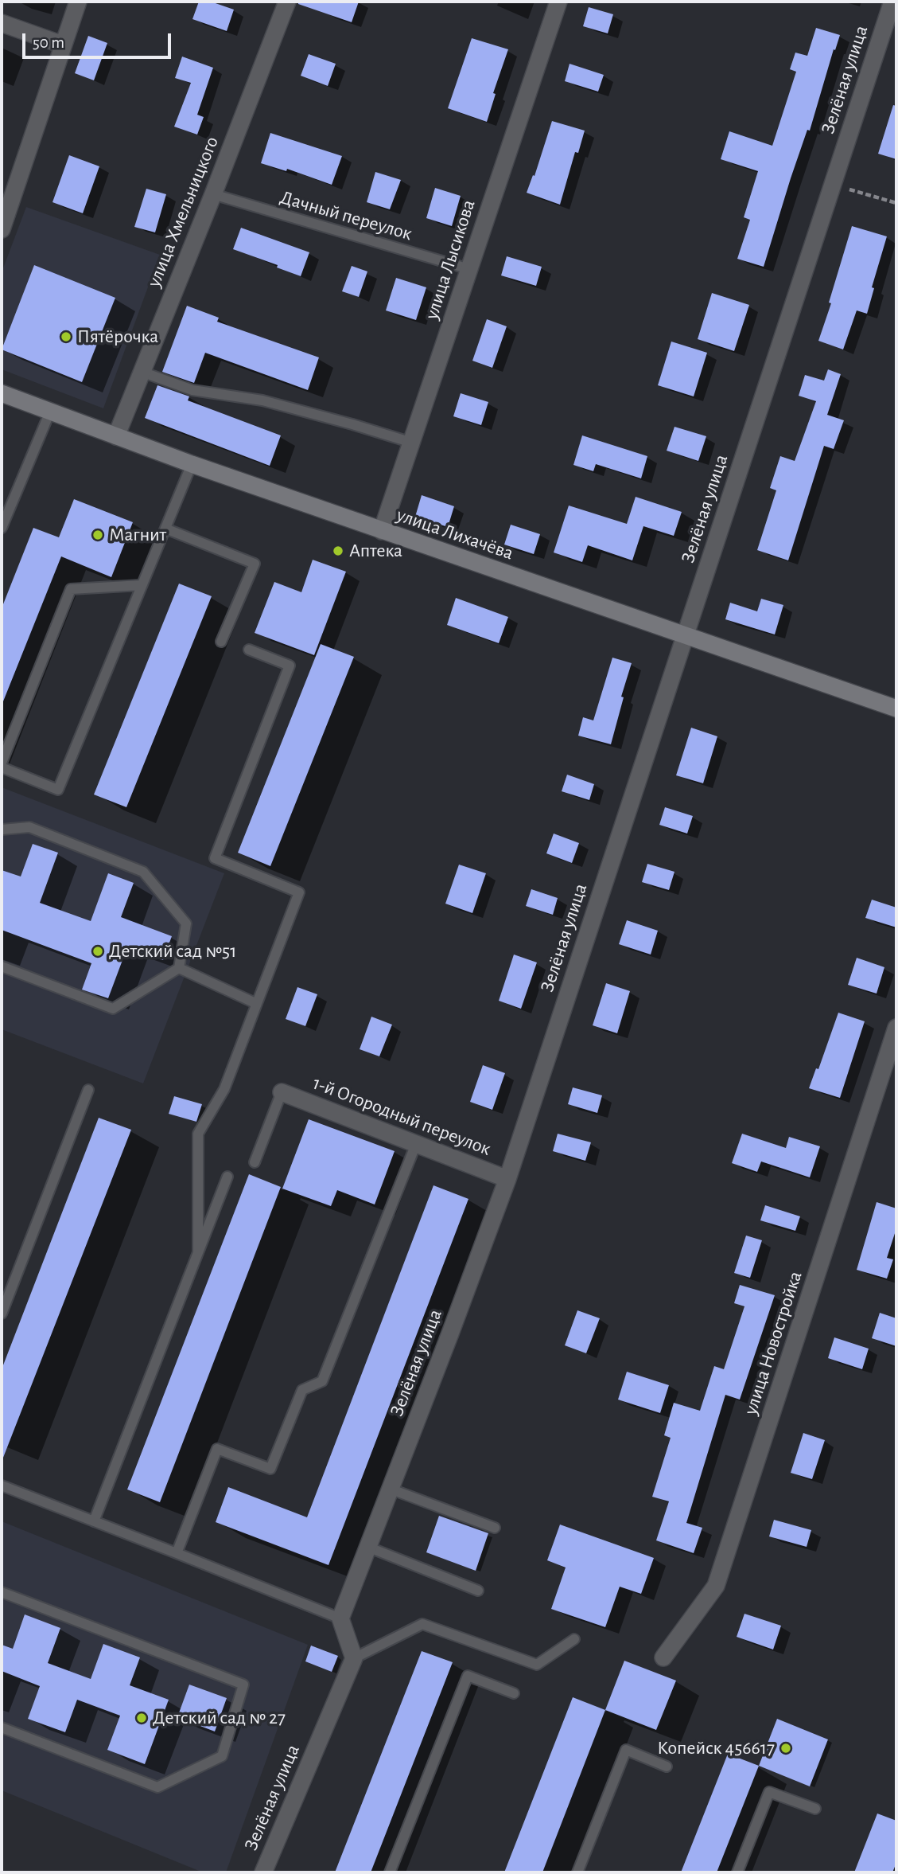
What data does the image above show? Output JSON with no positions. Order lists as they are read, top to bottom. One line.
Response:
{"streets":{"main road":["улица Лихачёва"],"street":["Зелёная улица","улица Хмельницкого","улица Лысикова","1-й Огородный переулок","улица Новостройка"],"lane":["Дачный переулок"]},"crossings":[["Зелёная улица","улица Лихачёва"],["Зелёная улица","1-й Огородный переулок"],["улица Хмельницкого","Дачный переулок"],["улица Хмельницкого","улица Лихачёва"],["Дачный переулок","улица Лысикова"],["улица Лысикова","улица Лихачёва"]],"places":["Пятёрочка","Магнит","Аптека","Детский сад №51","Детский сад № 27","Копейск 456617"],"scale_bar":"50 m"}
